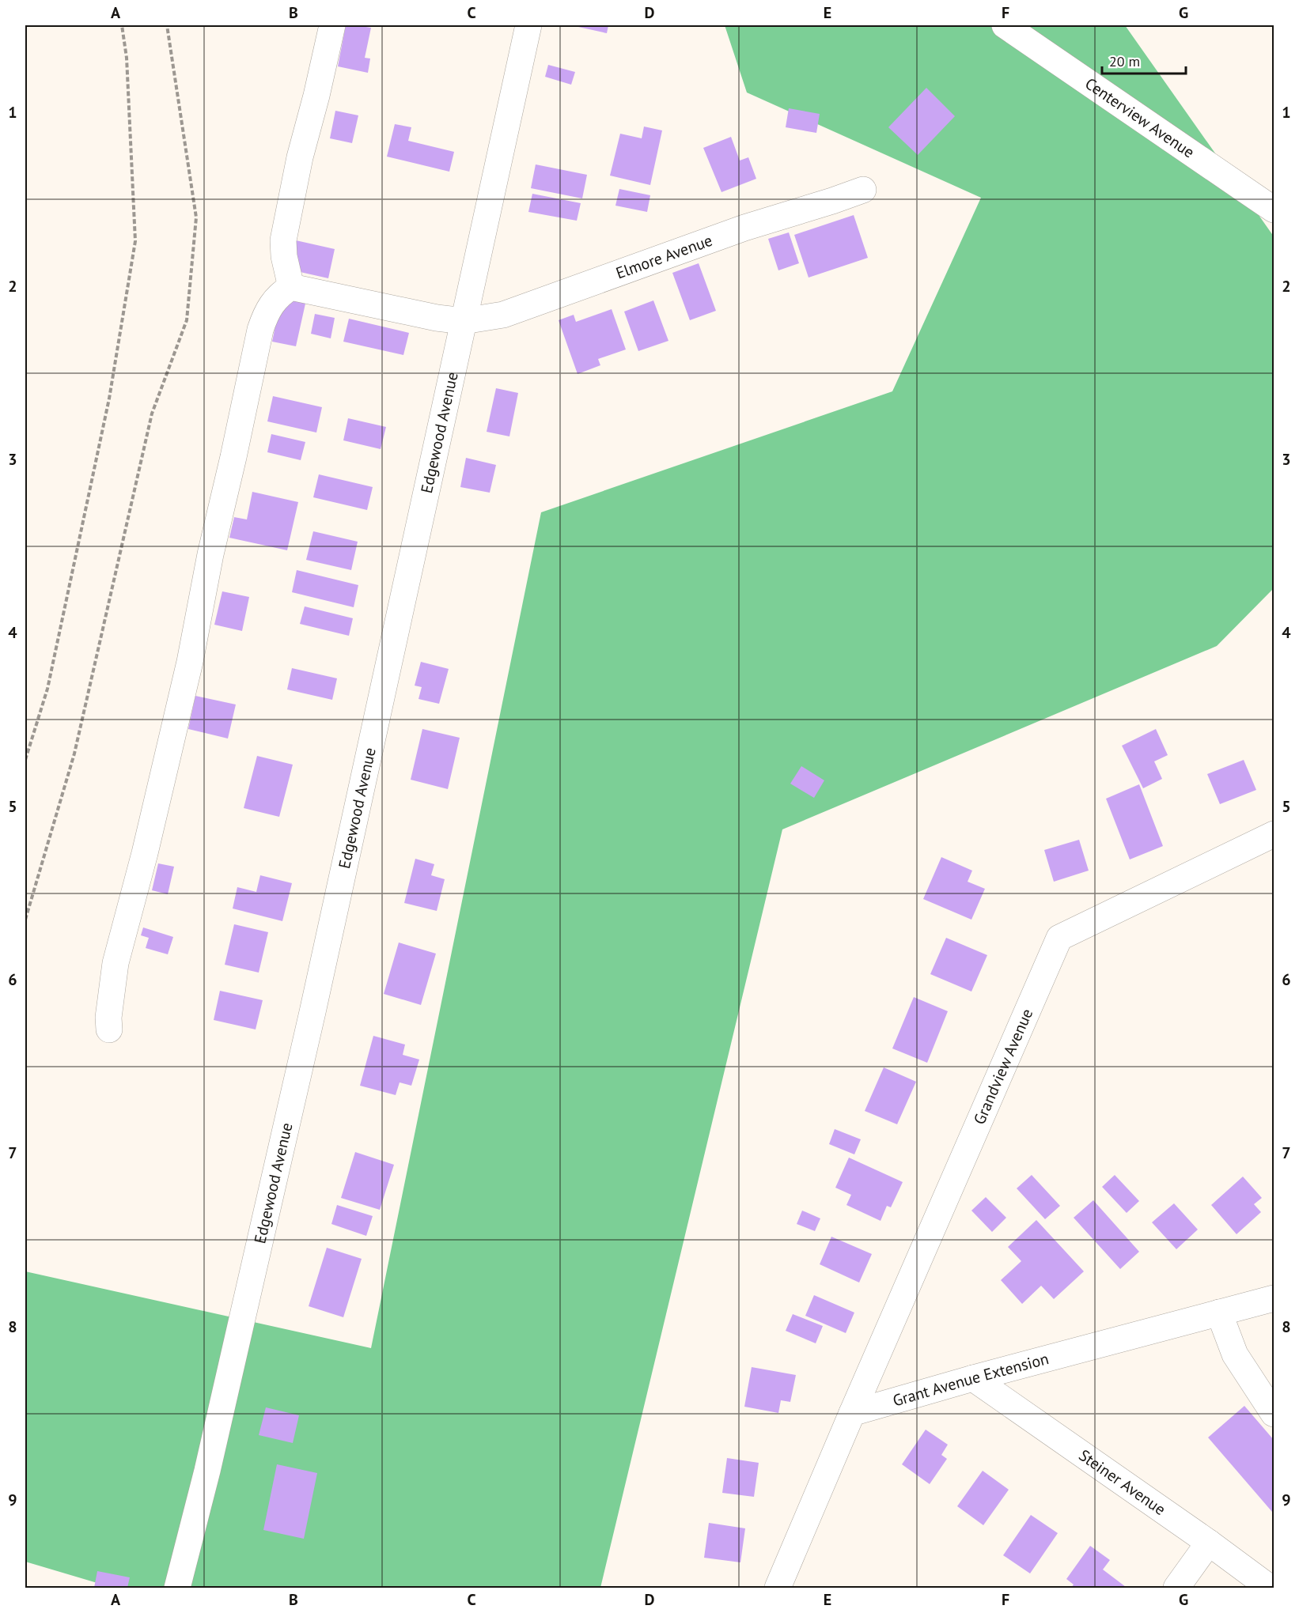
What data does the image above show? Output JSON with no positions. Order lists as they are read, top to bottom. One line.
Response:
{"streets":{"street":["Centerview Avenue","Elmore Avenue","Edgewood Avenue","Grandview Avenue","Grant Avenue Extension","Steiner Avenue"]},"crossings":[["Elmore Avenue","Edgewood Avenue"],["Grandview Avenue","Grant Avenue Extension"],["Grant Avenue Extension","Steiner Avenue"]],"scale_bar":"20 m","grid":{"columns":["A","B","C","D","E","F","G"],"rows":["1","2","3","4","5","6","7","8","9"]}}
